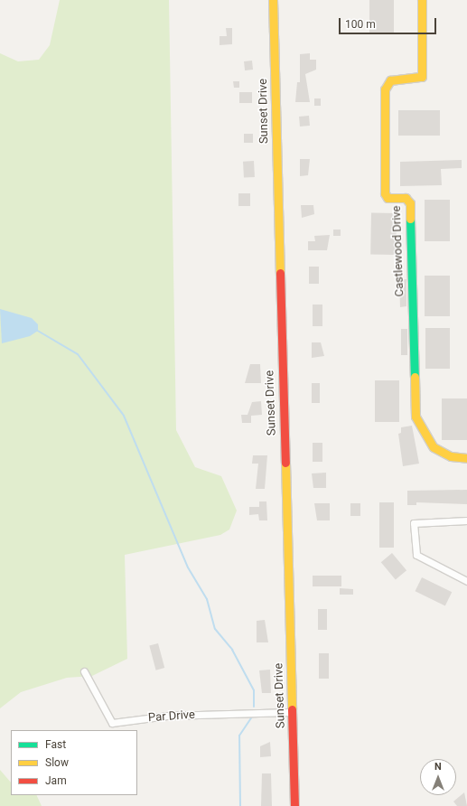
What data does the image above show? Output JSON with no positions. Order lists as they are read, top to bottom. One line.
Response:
{"streets":{"street":["Sunset Drive","Castlewood Drive","Par Drive"]},"crossings":[["Sunset Drive","Par Drive"]],"legend":["Fast","Slow","Jam"],"scale_bar":"100 m","north":"top"}
